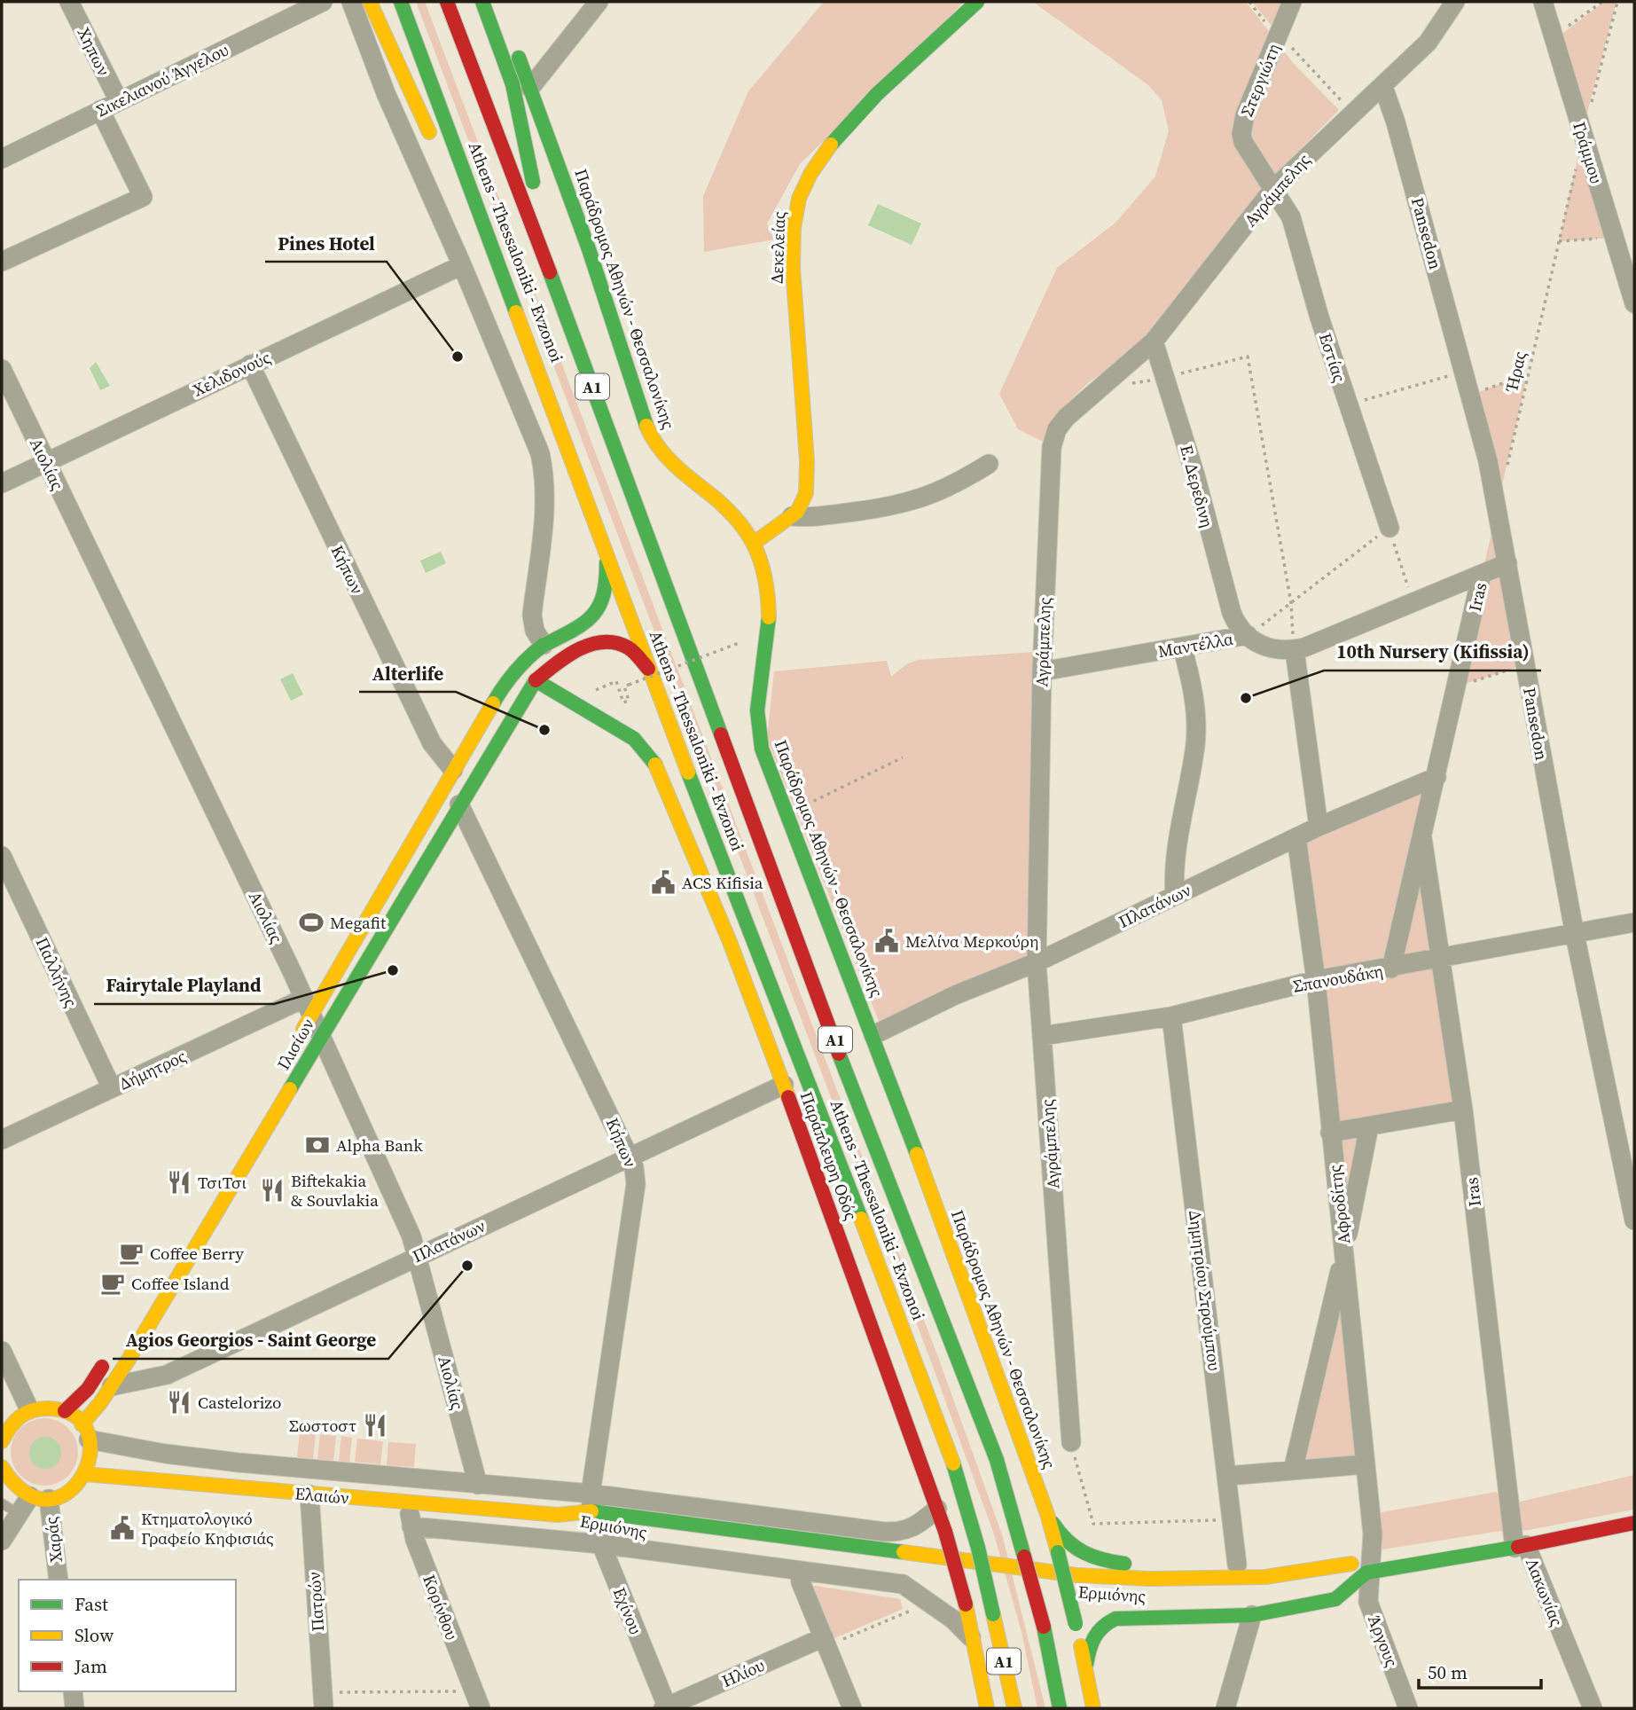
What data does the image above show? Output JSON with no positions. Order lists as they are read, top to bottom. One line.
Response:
{"streets":{"main road":["Δεκελείας","Athens - Thessaloniki - Evzonoi","Παράδρομος Αθηνών - Θεσσαλονίκης","Α1","Ιλισίων","Παράπλευρη Οδός","Ελαιών","Ερμιόνης"],"street":["Χηπων","Σικελιανού Άγγελου","Στεργιώτη","Γράμμου","Αγράμπελης","Pansedon","Εστίας","Χελιδονούς","Αιολίας","Ε. Δερεδινη","Κήπων","Iras","Μαντέλλα","Πλατάνων","Παλλήνης","Σπανουδάκη","Δήμητρος","Αφροδίτης","Δημητρίου Στρούμπου","Χαράς","Λακωνίας","Πατρών","Κορίνθου","Εχίνου","Άργους","Ηλίου"],"path":["Ήρας"]},"crossings":[["Χηπων","Σικελιανού Άγγελου"],["Στεργιώτη","Αγράμπελης"],["Στεργιώτη","Εστίας"],["Γράμμου","Ήρας"],["Αγράμπελης","Pansedon"],["Αγράμπελης","Εστίας"],["Αγράμπελης","Ε. Δερεδινη"],["Αγράμπελης","Μαντέλλα"],["Αγράμπελης","Πλατάνων"],["Αγράμπελης","Σπανουδάκη"],["Pansedon","Σπανουδάκη"],["Δεκελείας","Παράδρομος Αθηνών - Θεσσαλονίκης"],["Athens - Thessaloniki - Evzonoi","Ιλισίων"],["Παράδρομος Αθηνών - Θεσσαλονίκης","Πλατάνων"],["Εστίας","Μαντέλλα"],["Χελιδονούς","Αιολίας"],["Χελιδονούς","Κήπων"],["Αιολίας","Πλατάνων"],["Αιολίας","Ιλισίων"],["Αιολίας","Δήμητρος"],["Αιολίας","Ελαιών"],["Αιολίας","Ερμιόνης"],["Ε. Δερεδινη","Μαντέλλα"],["Κήπων","Πλατάνων"],["Κήπων","Ιλισίων"],["Κήπων","Ερμιόνης"],["Κήπων","Εχίνου"],["Iras","Πλατάνων"],["Iras","Σπανουδάκη"],["Iras","Λακωνίας"],["Πλατάνων","Ιλισίων"],["Πλατάνων","Παράπλευρη Οδός"],["Πλατάνων","Αφροδίτης"],["Παλλήνης","Δήμητρος"],["Σπανουδάκη","Αφροδίτης"],["Σπανουδάκη","Δημητρίου Στρούμπου"],["Ιλισίων","Παράπλευρη Οδός"],["Ιλισίων","Ελαιών"],["Παράπλευρη Οδός","Ερμιόνης"],["Αφροδίτης","Άργους"],["Ελαιών","Ερμιόνης"],["Ελαιών","Πατρών"],["Ελαιών","Κορίνθου"],["Ερμιόνης","Κορίνθου"],["Ερμιόνης","Εχίνου"],["Εχίνου","Ηλίου"]],"places":{"other":["Pines Hotel","10th Nursery (Kifissia)","Alterlife","Fairytale Playland","Agios Georgios - Saint George"],"public building":["ACS Kifisia","Μελίνα Μερκούρη","Κτηματολογικό Γραφείο Κηφισιάς"],"sports":["Megafit"],"bank":["Alpha Bank"],"restaurant":["ΤσιΤσι","Biftekakia & Souvlakia","Castelorizo","Σωστοστ"],"cafe":["Coffee Berry","Coffee Island"]},"legend":["Fast","Slow","Jam"],"scale_bar":"50 m"}
